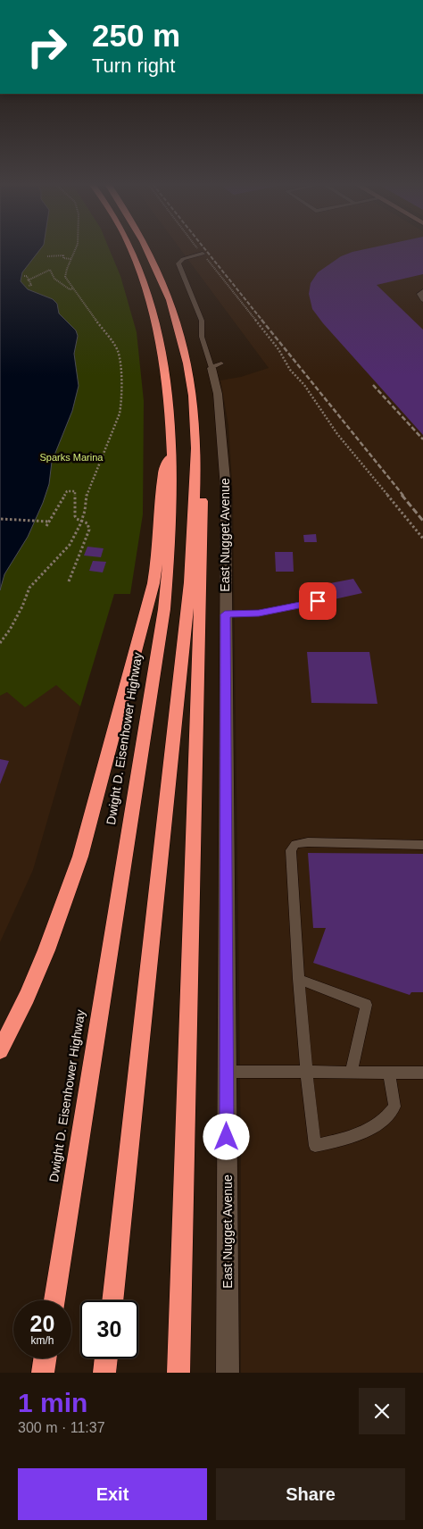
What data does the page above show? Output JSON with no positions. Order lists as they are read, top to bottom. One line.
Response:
{"streets":{"highway":["Dwight D. Eisenhower Highway"],"street":["East Nugget Avenue"]},"parks":["Sparks Marina"],"page":{"turn":["250 m","Turn right"],"speed":"20 km/h","limit":"30","heading":["1 min","300 m · 11:37"],"buttons":["Exit","Share"]}}
